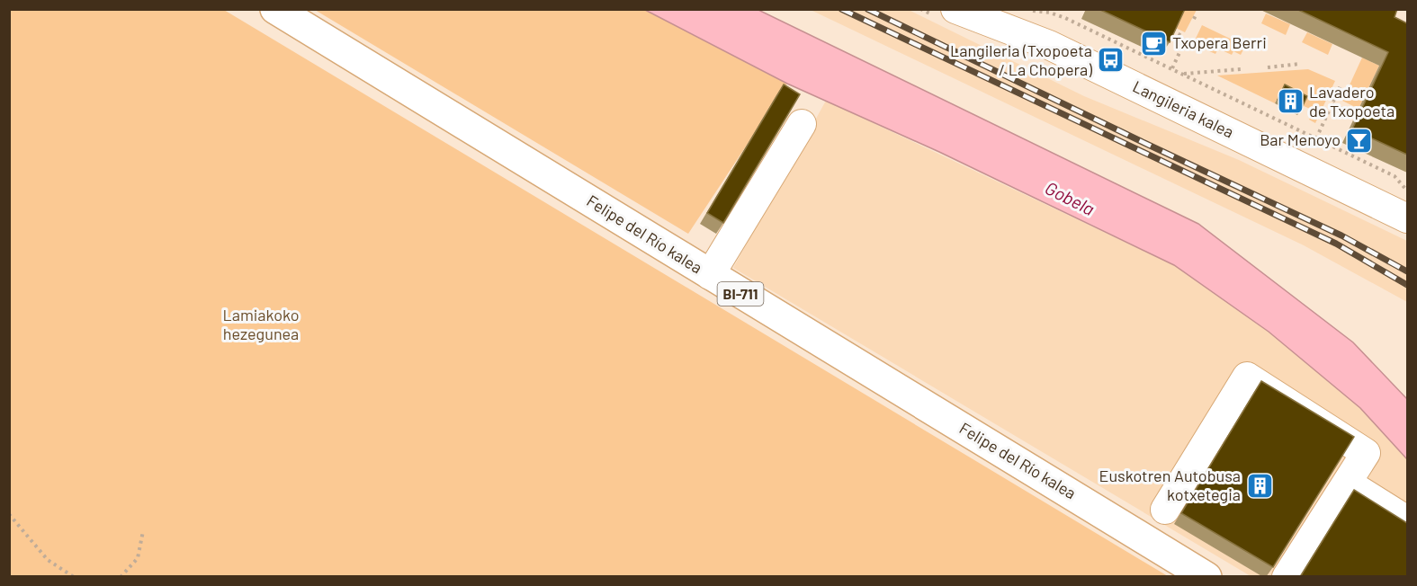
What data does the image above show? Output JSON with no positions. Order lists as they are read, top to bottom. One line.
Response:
{"streets":{"main road":["Felipe del Río kalea","BI-711"],"street":["Langileria kalea"]},"water":["Gobela"],"parks":["Lamiakoko hezegunea"],"places":{"cafe":["Txopera Berri"],"bus stop":["Langileria (Txopoeta / La Chopera)"],"building":["Lavadero de Txopoeta","Euskotren Autobusa kotxetegia"],"bar":["Bar Menoyo"]}}
